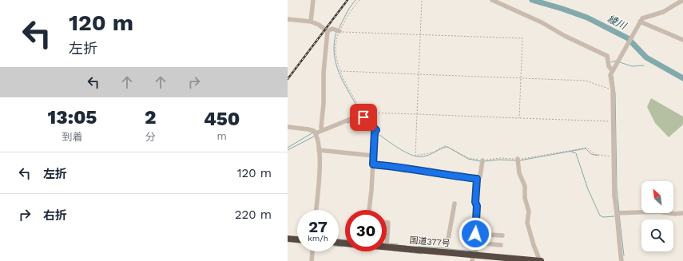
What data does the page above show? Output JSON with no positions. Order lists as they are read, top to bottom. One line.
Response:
{"streets":{"highway":["国道377号"]},"water":["綾川"],"north":"top left","page":{"turn":["120 m","左折"],"eta":["13:05","到着","2","分","450","m"],"list":[{"name":"左折","value":"120 m"},{"name":"右折","value":"220 m"}],"speed":"27 km/h","limit":"30"}}
